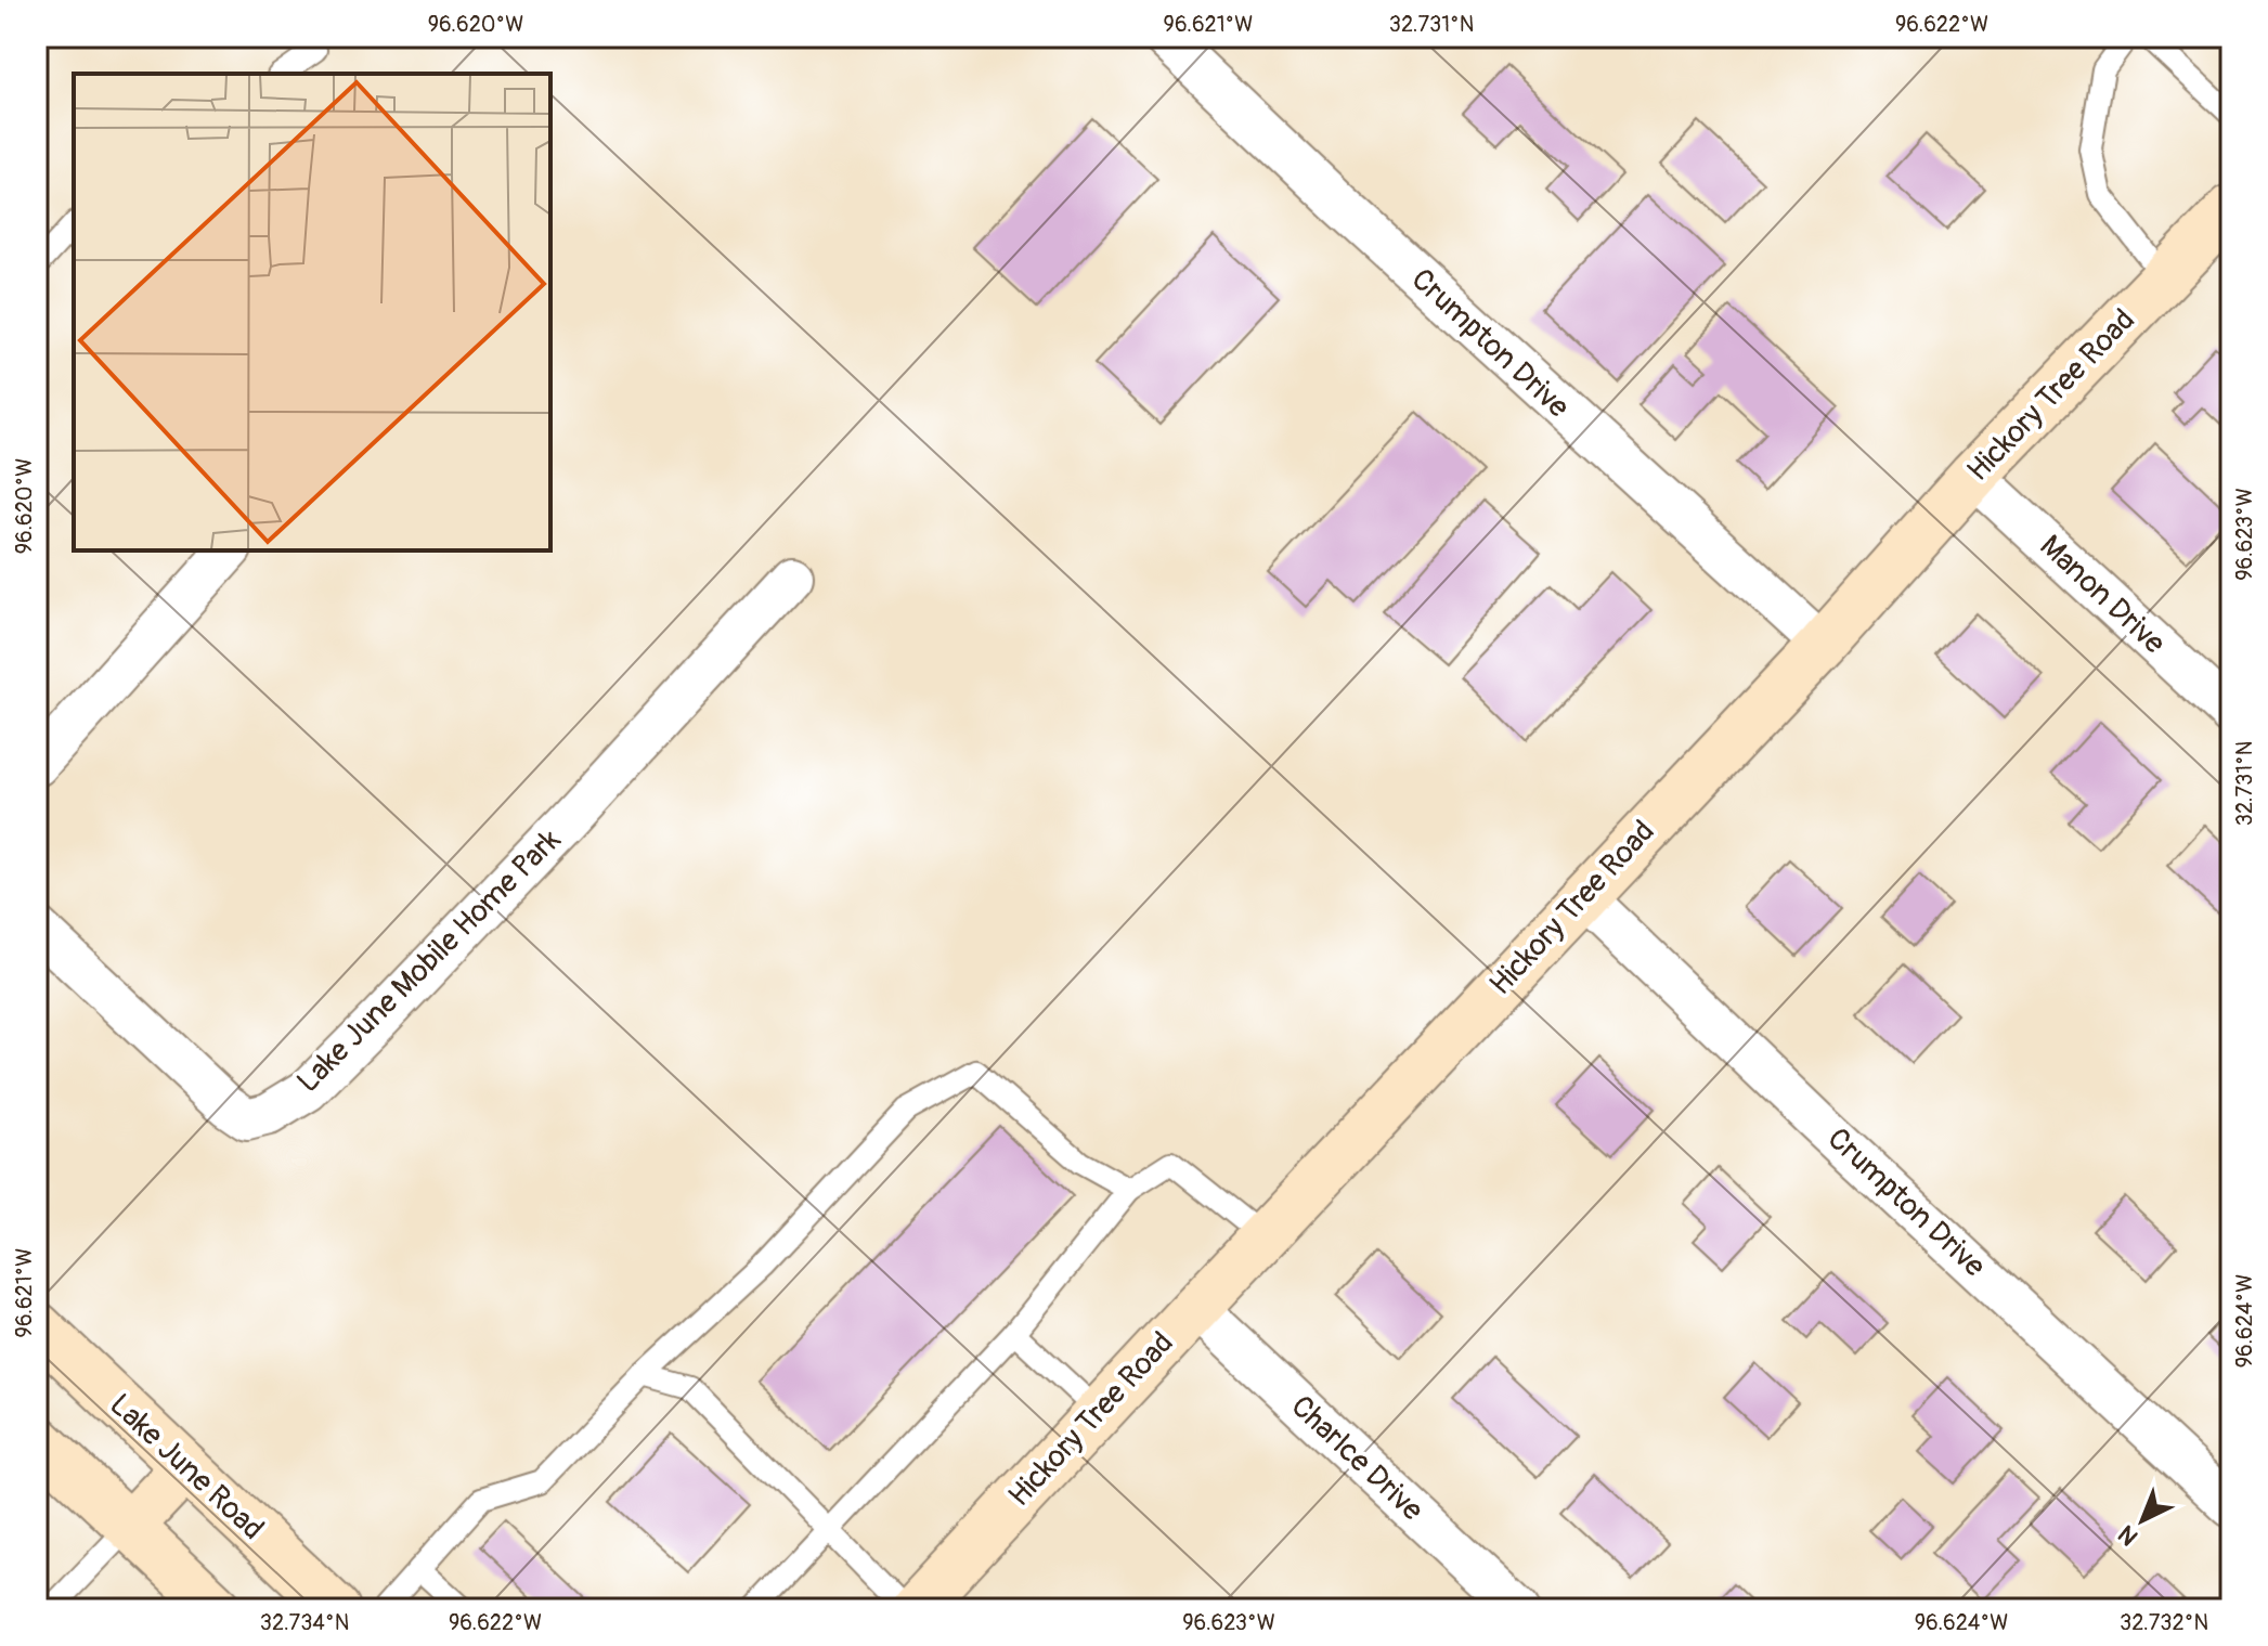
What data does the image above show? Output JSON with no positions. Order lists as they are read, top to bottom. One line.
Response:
{"streets":{"street":["Crumpton Drive","Hickory Tree Road","Manon Drive","Lake June Mobile Home Park","Charlce Drive","Lake June Road"]},"crossings":[["Crumpton Drive","Hickory Tree Road"],["Hickory Tree Road","Manon Drive"],["Hickory Tree Road","Charlce Drive"]],"north":"bottom left","coordinates":["96.620°W","96.621°W","32.731°N","96.622°W","96.623°W","96.624°W","32.734°N","32.732°N"]}
